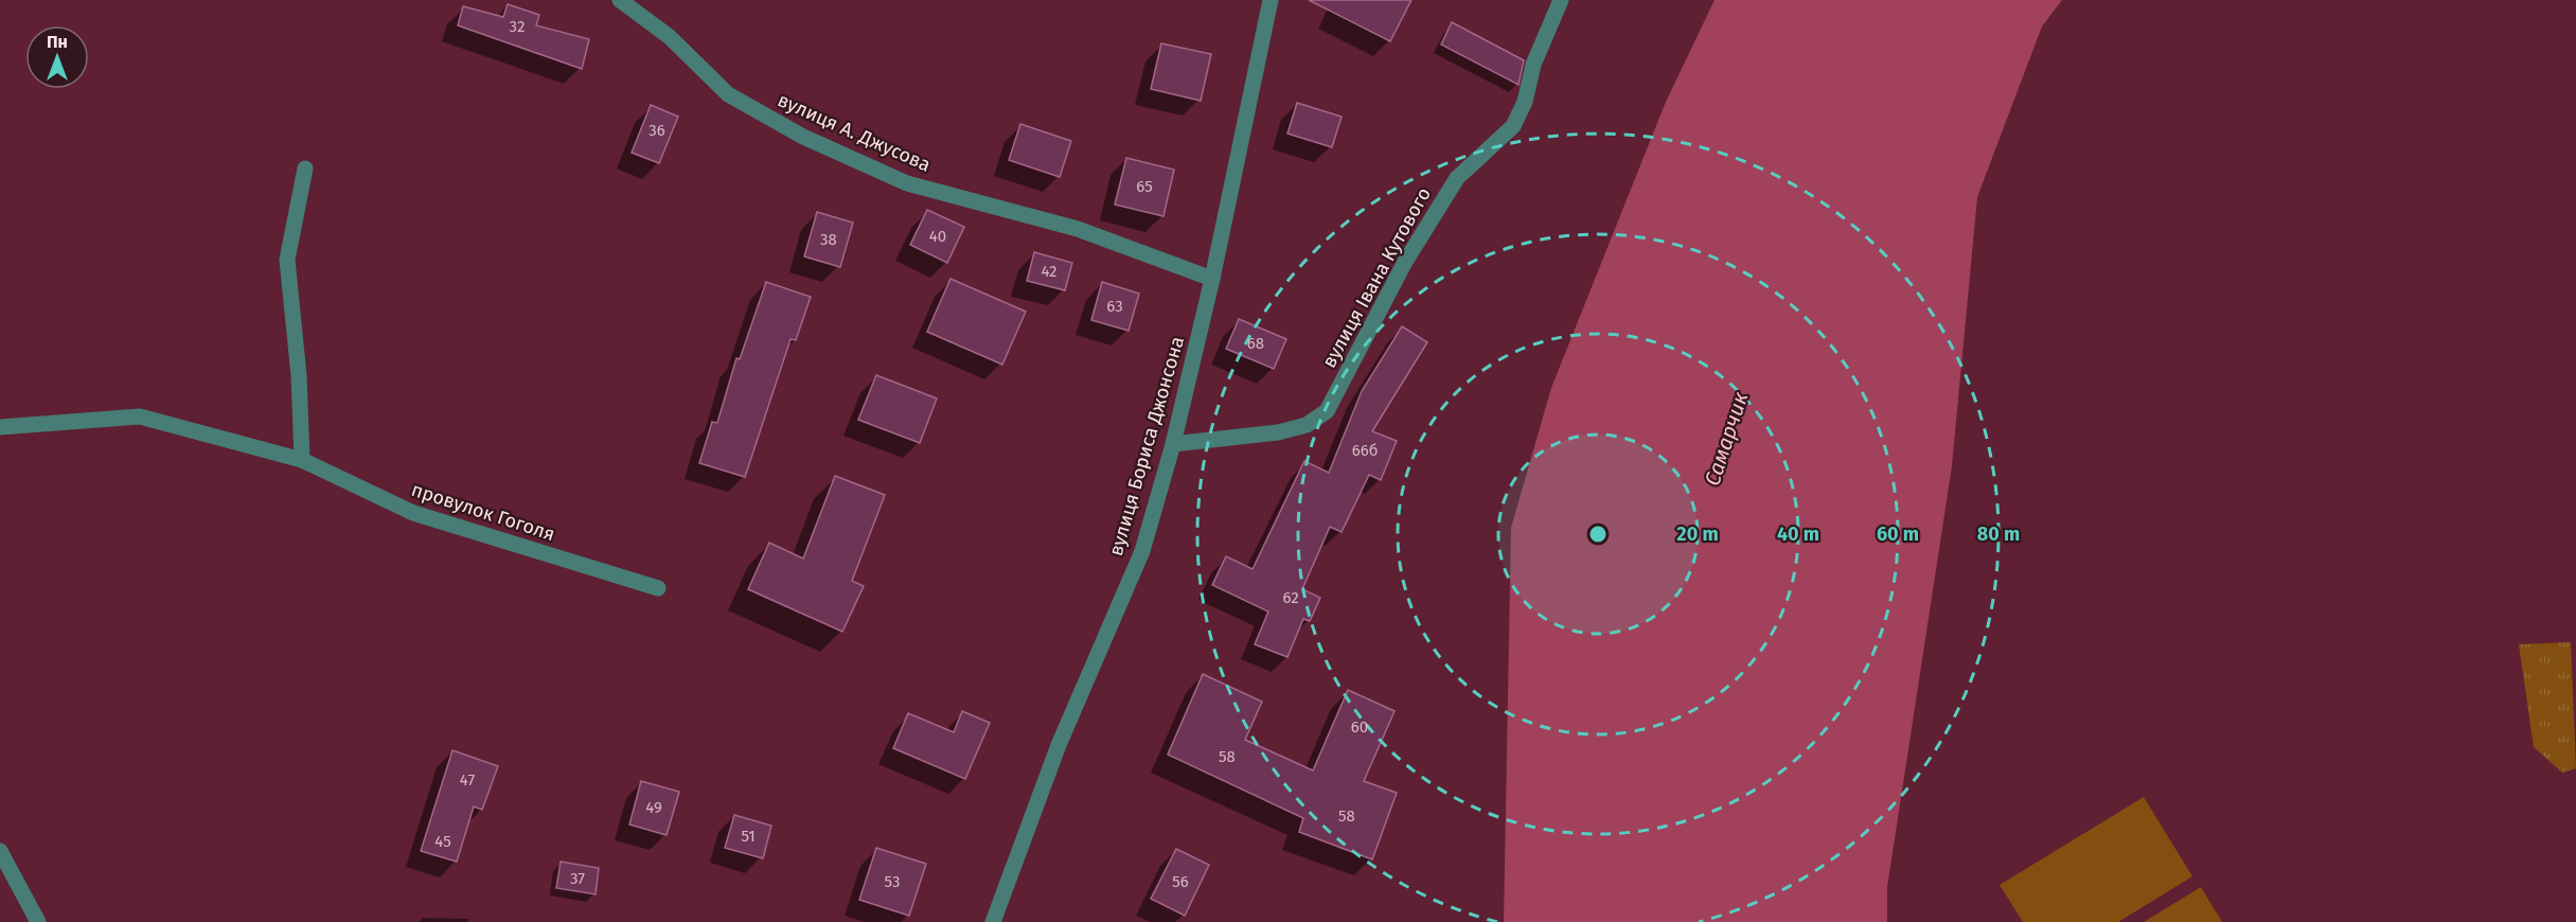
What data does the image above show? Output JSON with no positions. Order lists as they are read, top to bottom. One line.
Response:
{"streets":{"street":["вулиця А. Джусова","вулиця Івана Кутового","вулиця Бориса Джонсона","провулок Гоголя"]},"crossings":[["вулиця А. Джусова","вулиця Бориса Джонсона"],["вулиця Івана Кутового","вулиця Бориса Джонсона"]],"water":["Самарчик"],"house_numbers":["32","36","65","40","38","42","63","68","66б","62","60","58","47","49","58","51","45","37","53","56"],"north":"top","rings":["20 m","40 m","60 m","80 m"]}
